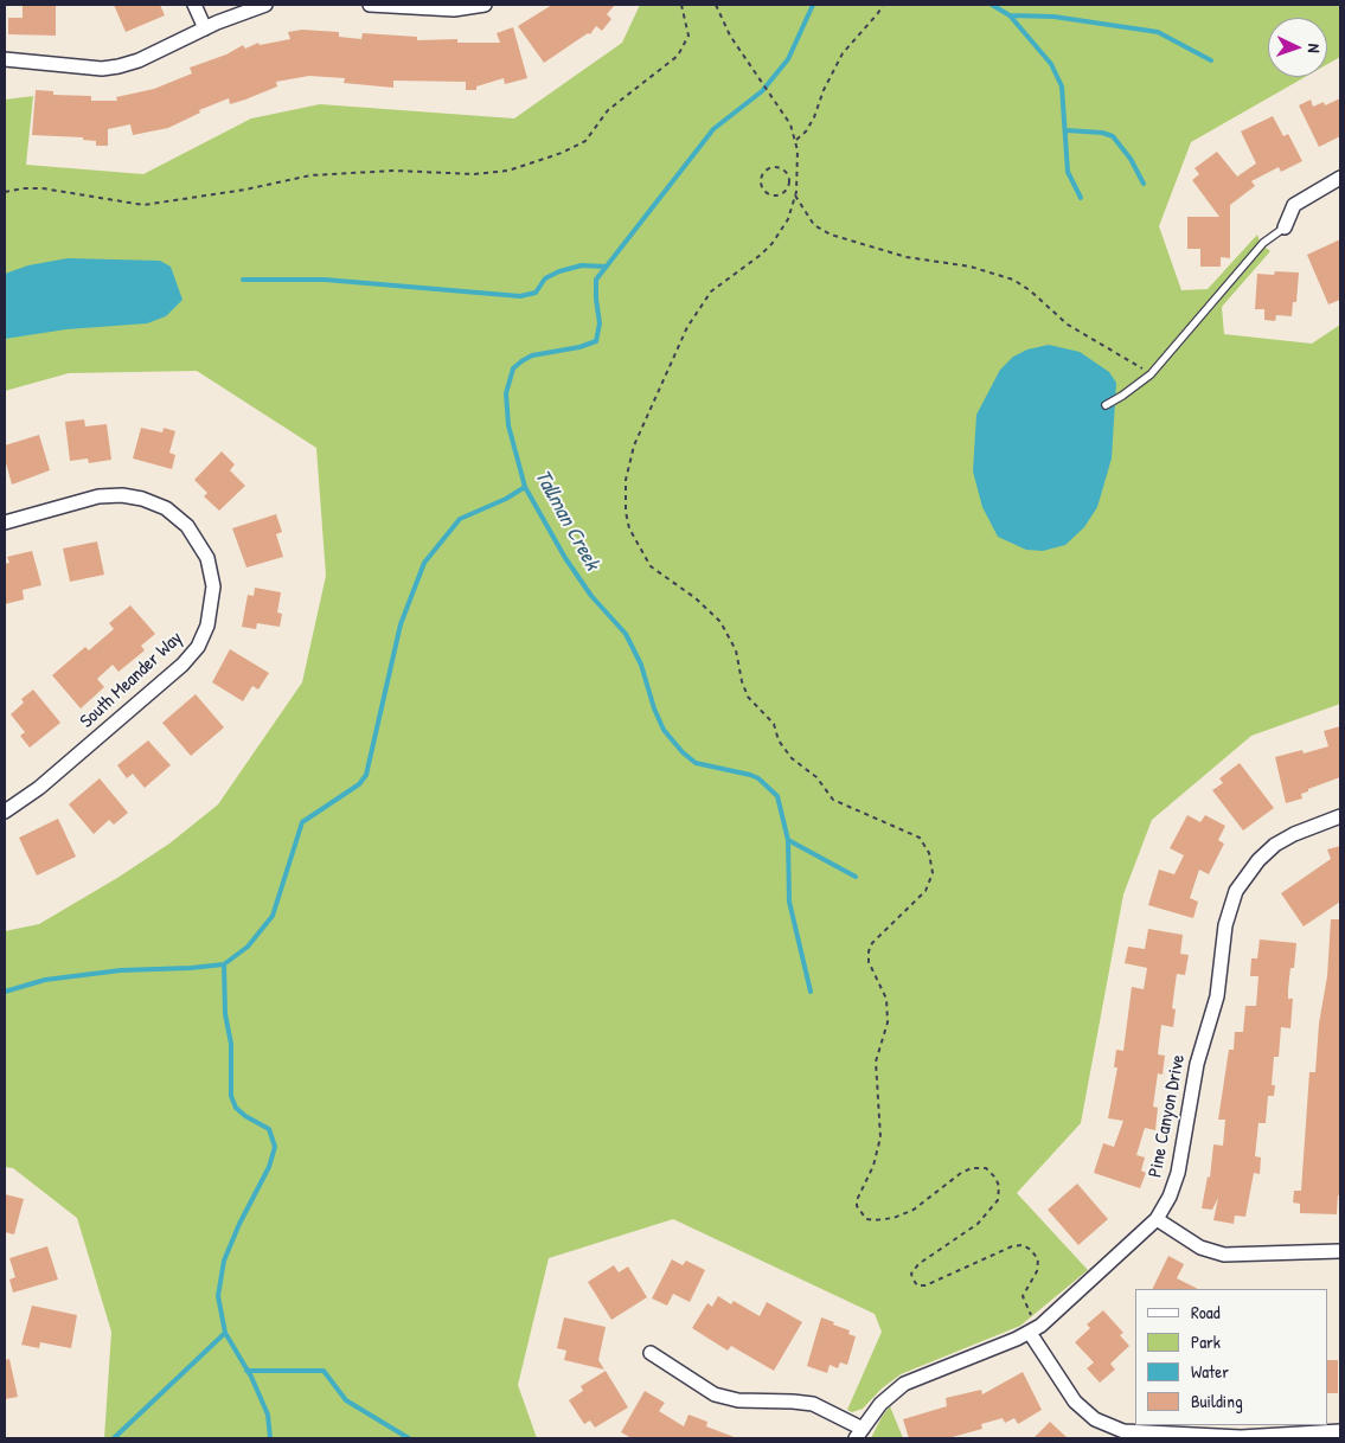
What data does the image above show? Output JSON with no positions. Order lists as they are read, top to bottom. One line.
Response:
{"streets":{"street":["South Meander Way","Pine Canyon Drive"]},"water":["Tallman Creek"],"legend":["Road","Park","Water","Building"],"north":"right"}
